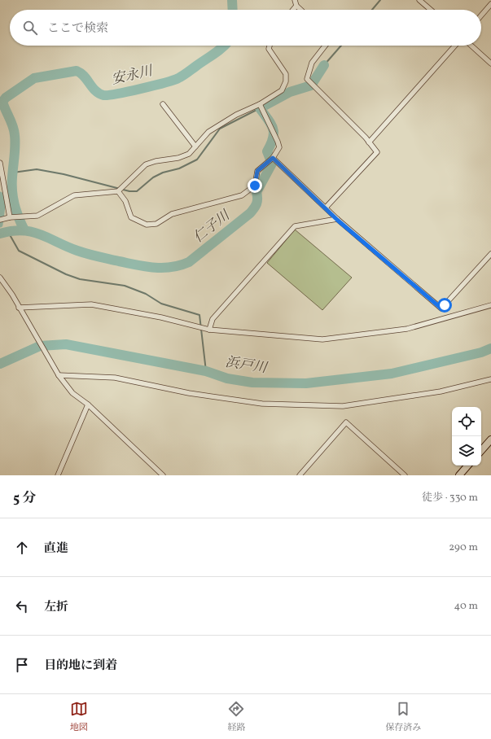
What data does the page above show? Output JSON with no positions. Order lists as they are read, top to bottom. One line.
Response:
{"water":["安永川","仁子川","浜戸川"],"page":{"search":"ここで検索","heading":["5 分","徒歩 · 330 m"],"list":[["直進","290 m"],["左折","40 m"],"目的地に到着"],"nav":["地図","経路","保存済み"]}}
